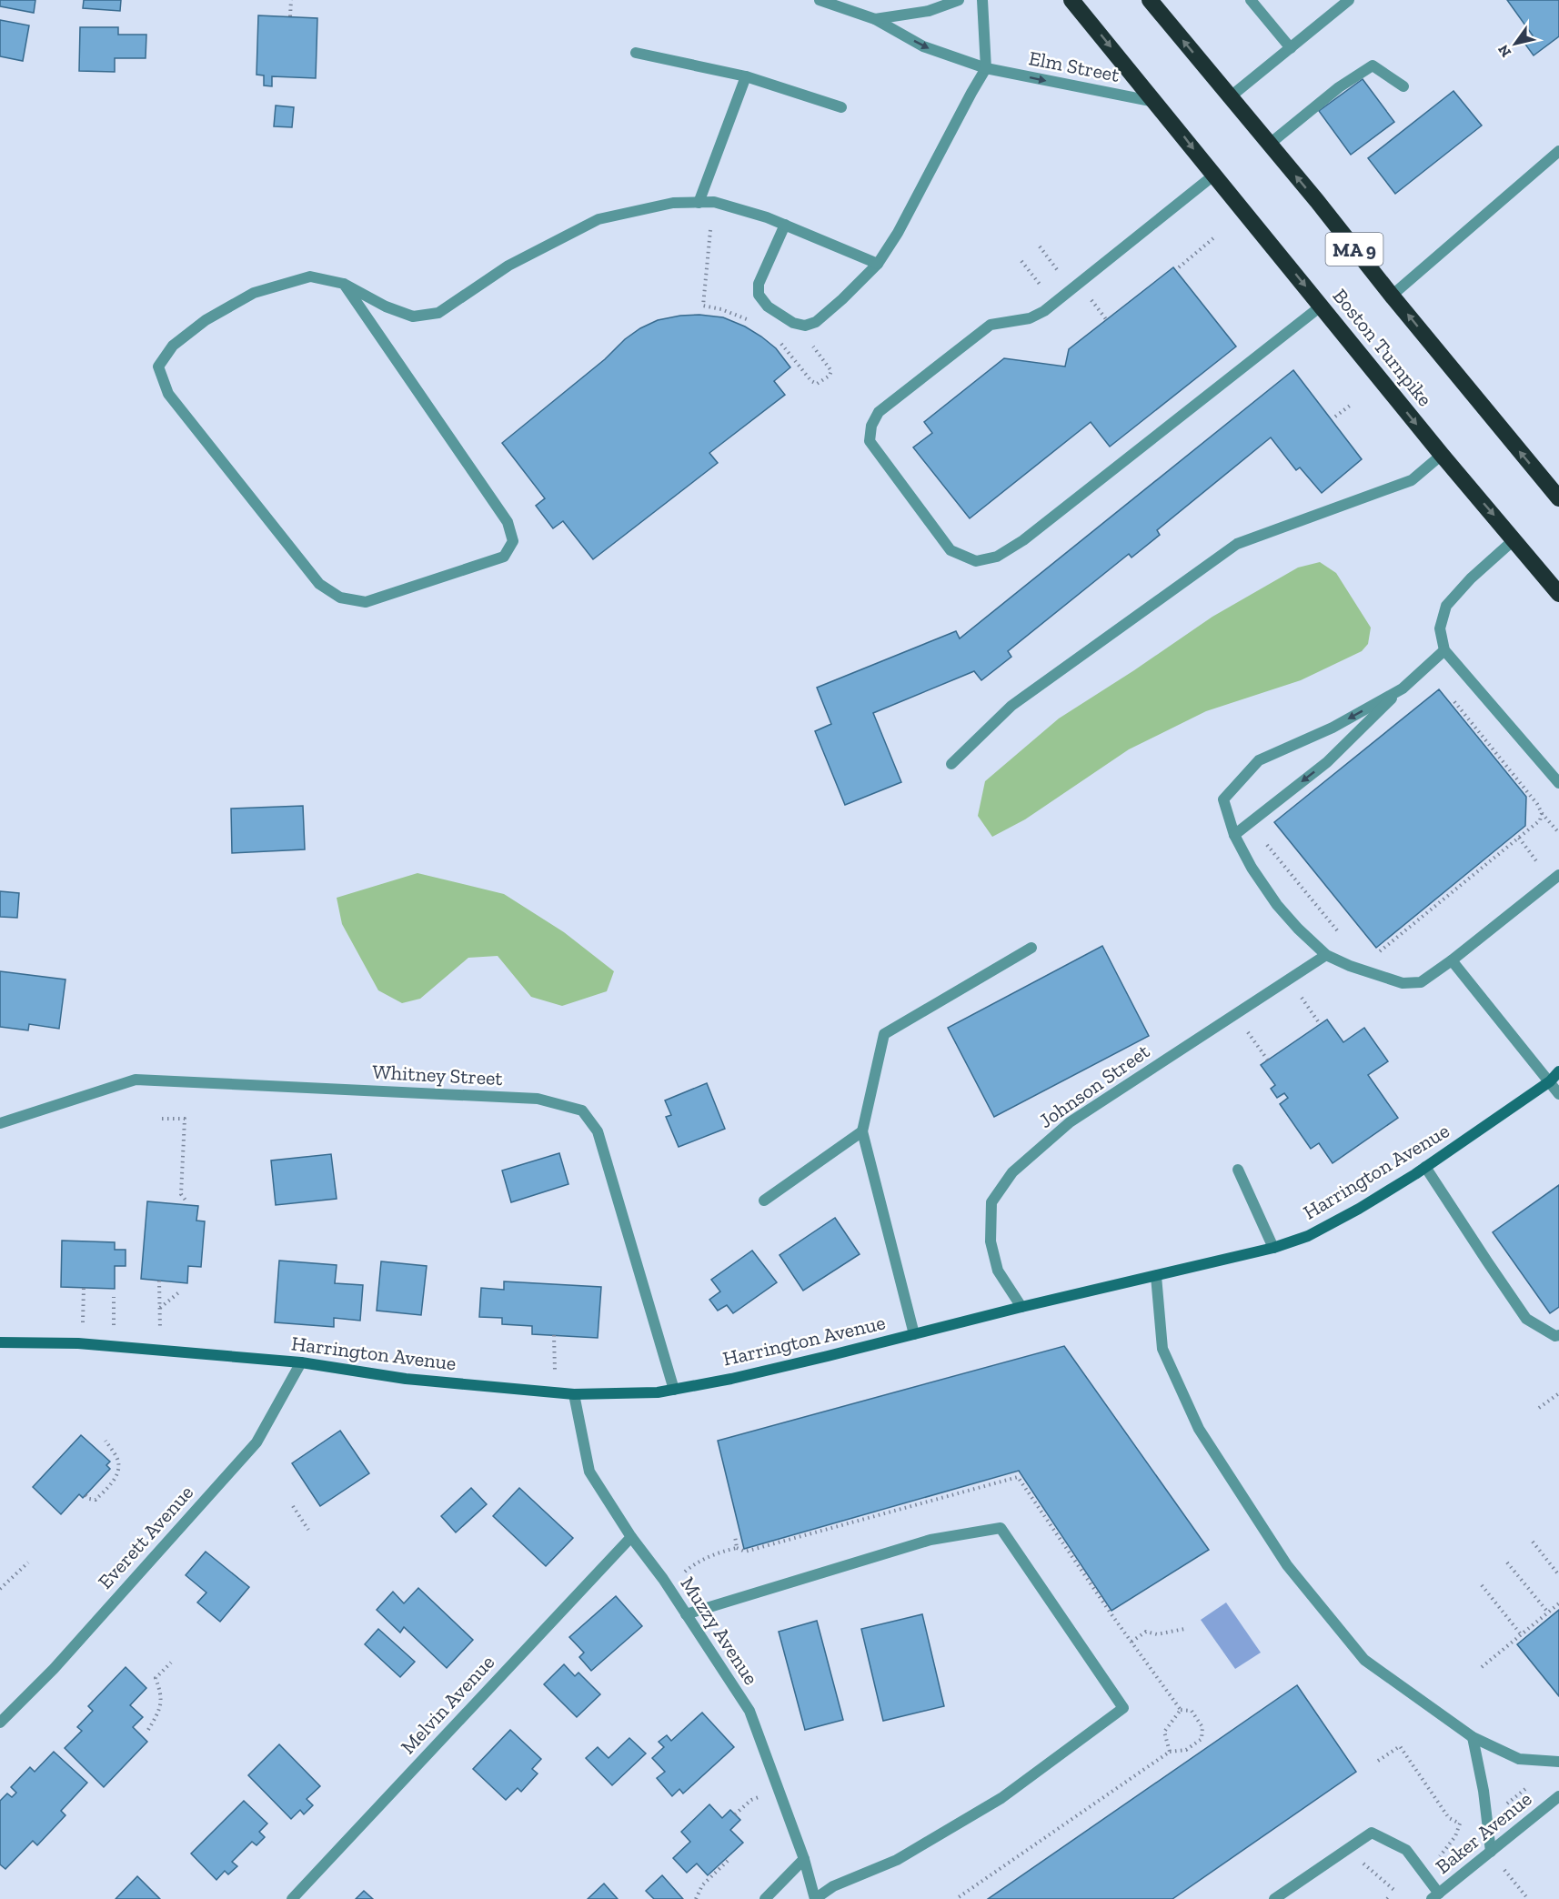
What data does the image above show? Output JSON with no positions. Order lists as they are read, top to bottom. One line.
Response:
{"streets":{"highway":["MA 9","Boston Turnpike"],"main road":["Harrington Avenue"],"street":["Elm Street","Whitney Street","Johnson Street","Everett Avenue","Muzzy Avenue","Melvin Avenue","Baker Avenue"]},"crossings":[["Elm Street","Boston Turnpike"],["Whitney Street","Harrington Avenue"],["Johnson Street","Harrington Avenue"],["Harrington Avenue","Everett Avenue"],["Harrington Avenue","Muzzy Avenue"],["Muzzy Avenue","Melvin Avenue"]],"one_way":["Elm Street"],"north":"bottom left"}
